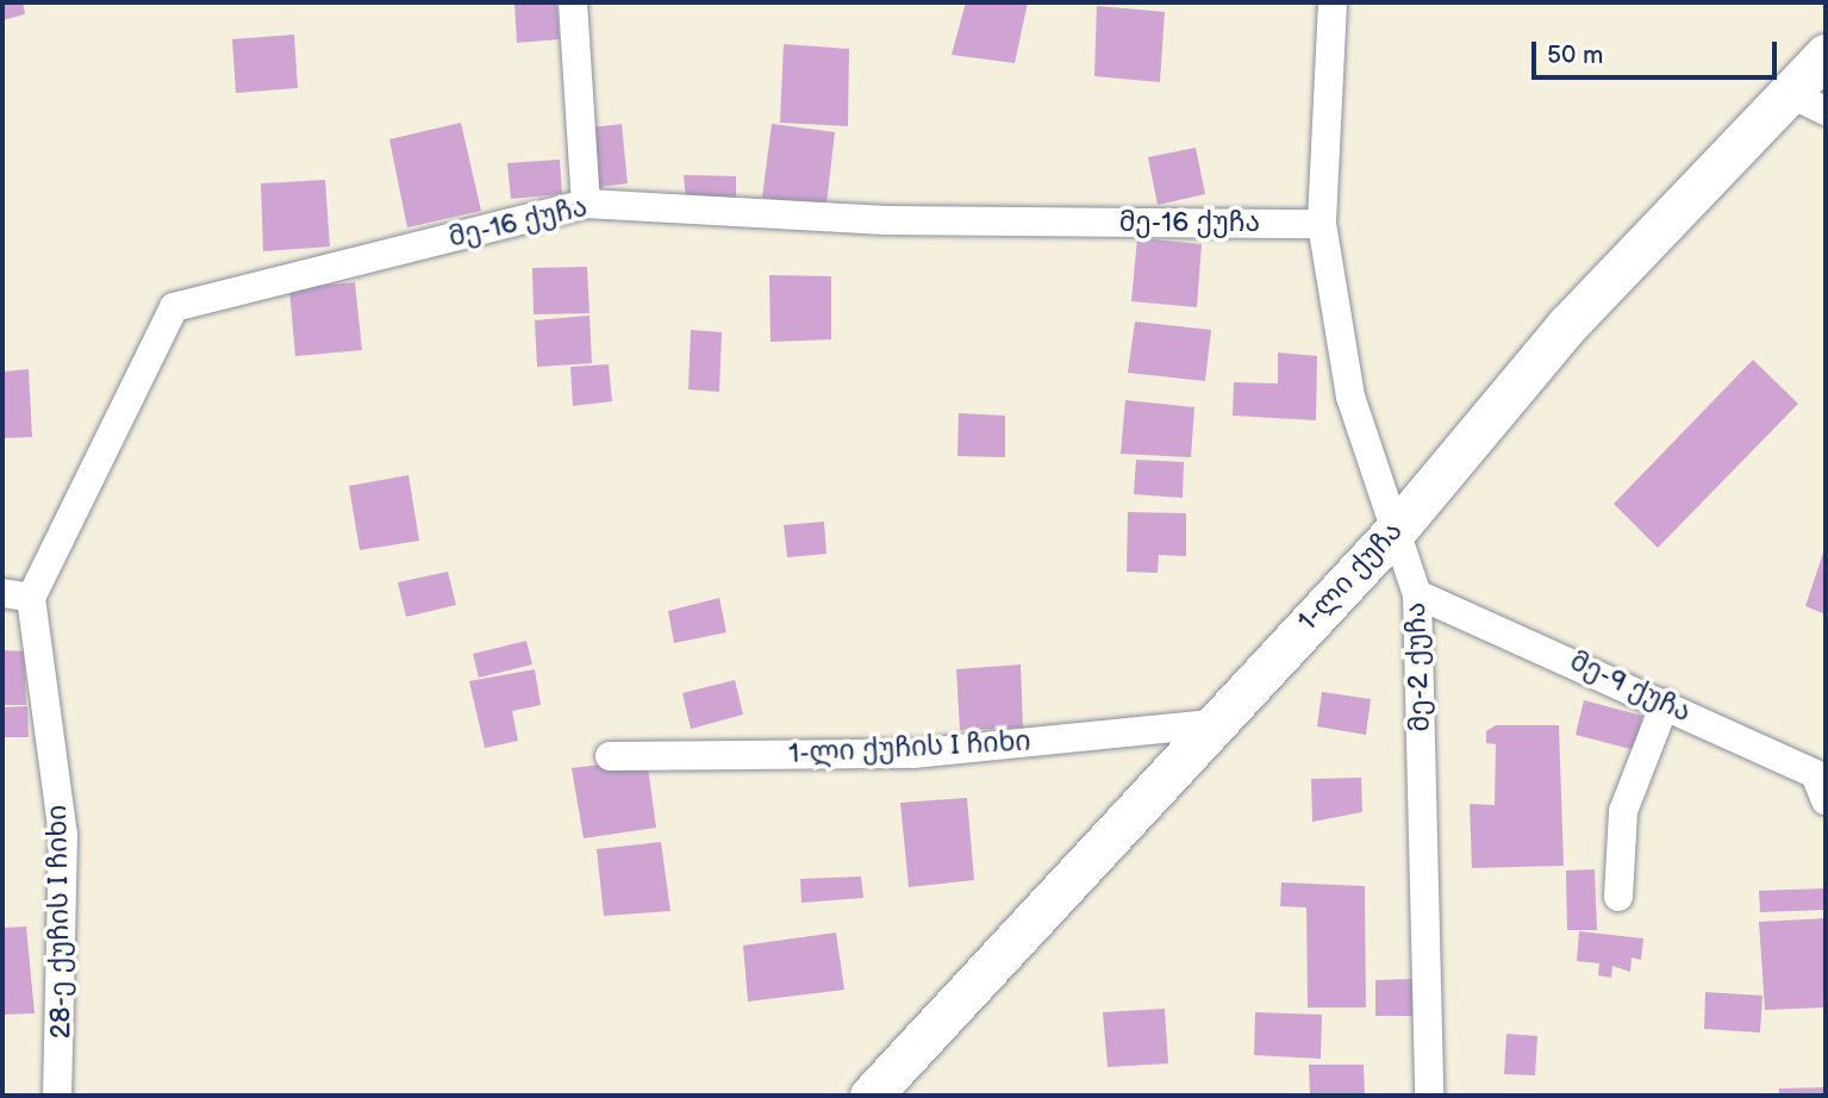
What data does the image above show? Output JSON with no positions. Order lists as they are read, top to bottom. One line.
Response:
{"streets":{"main road":["1-ლი ქუჩა"],"street":["მე-16 ქუჩა","მე-2 ქუჩა","მე-9 ქუჩა","1-ლი ქუჩის I ჩიხი","28-ე ქუჩის I ჩიხი"]},"crossings":[["მე-16 ქუჩა","მე-2 ქუჩა"],["მე-16 ქუჩა","28-ე ქუჩის I ჩიხი"],["1-ლი ქუჩა","მე-2 ქუჩა"],["1-ლი ქუჩა","1-ლი ქუჩის I ჩიხი"],["მე-2 ქუჩა","მე-9 ქუჩა"]],"scale_bar":"50 m"}
